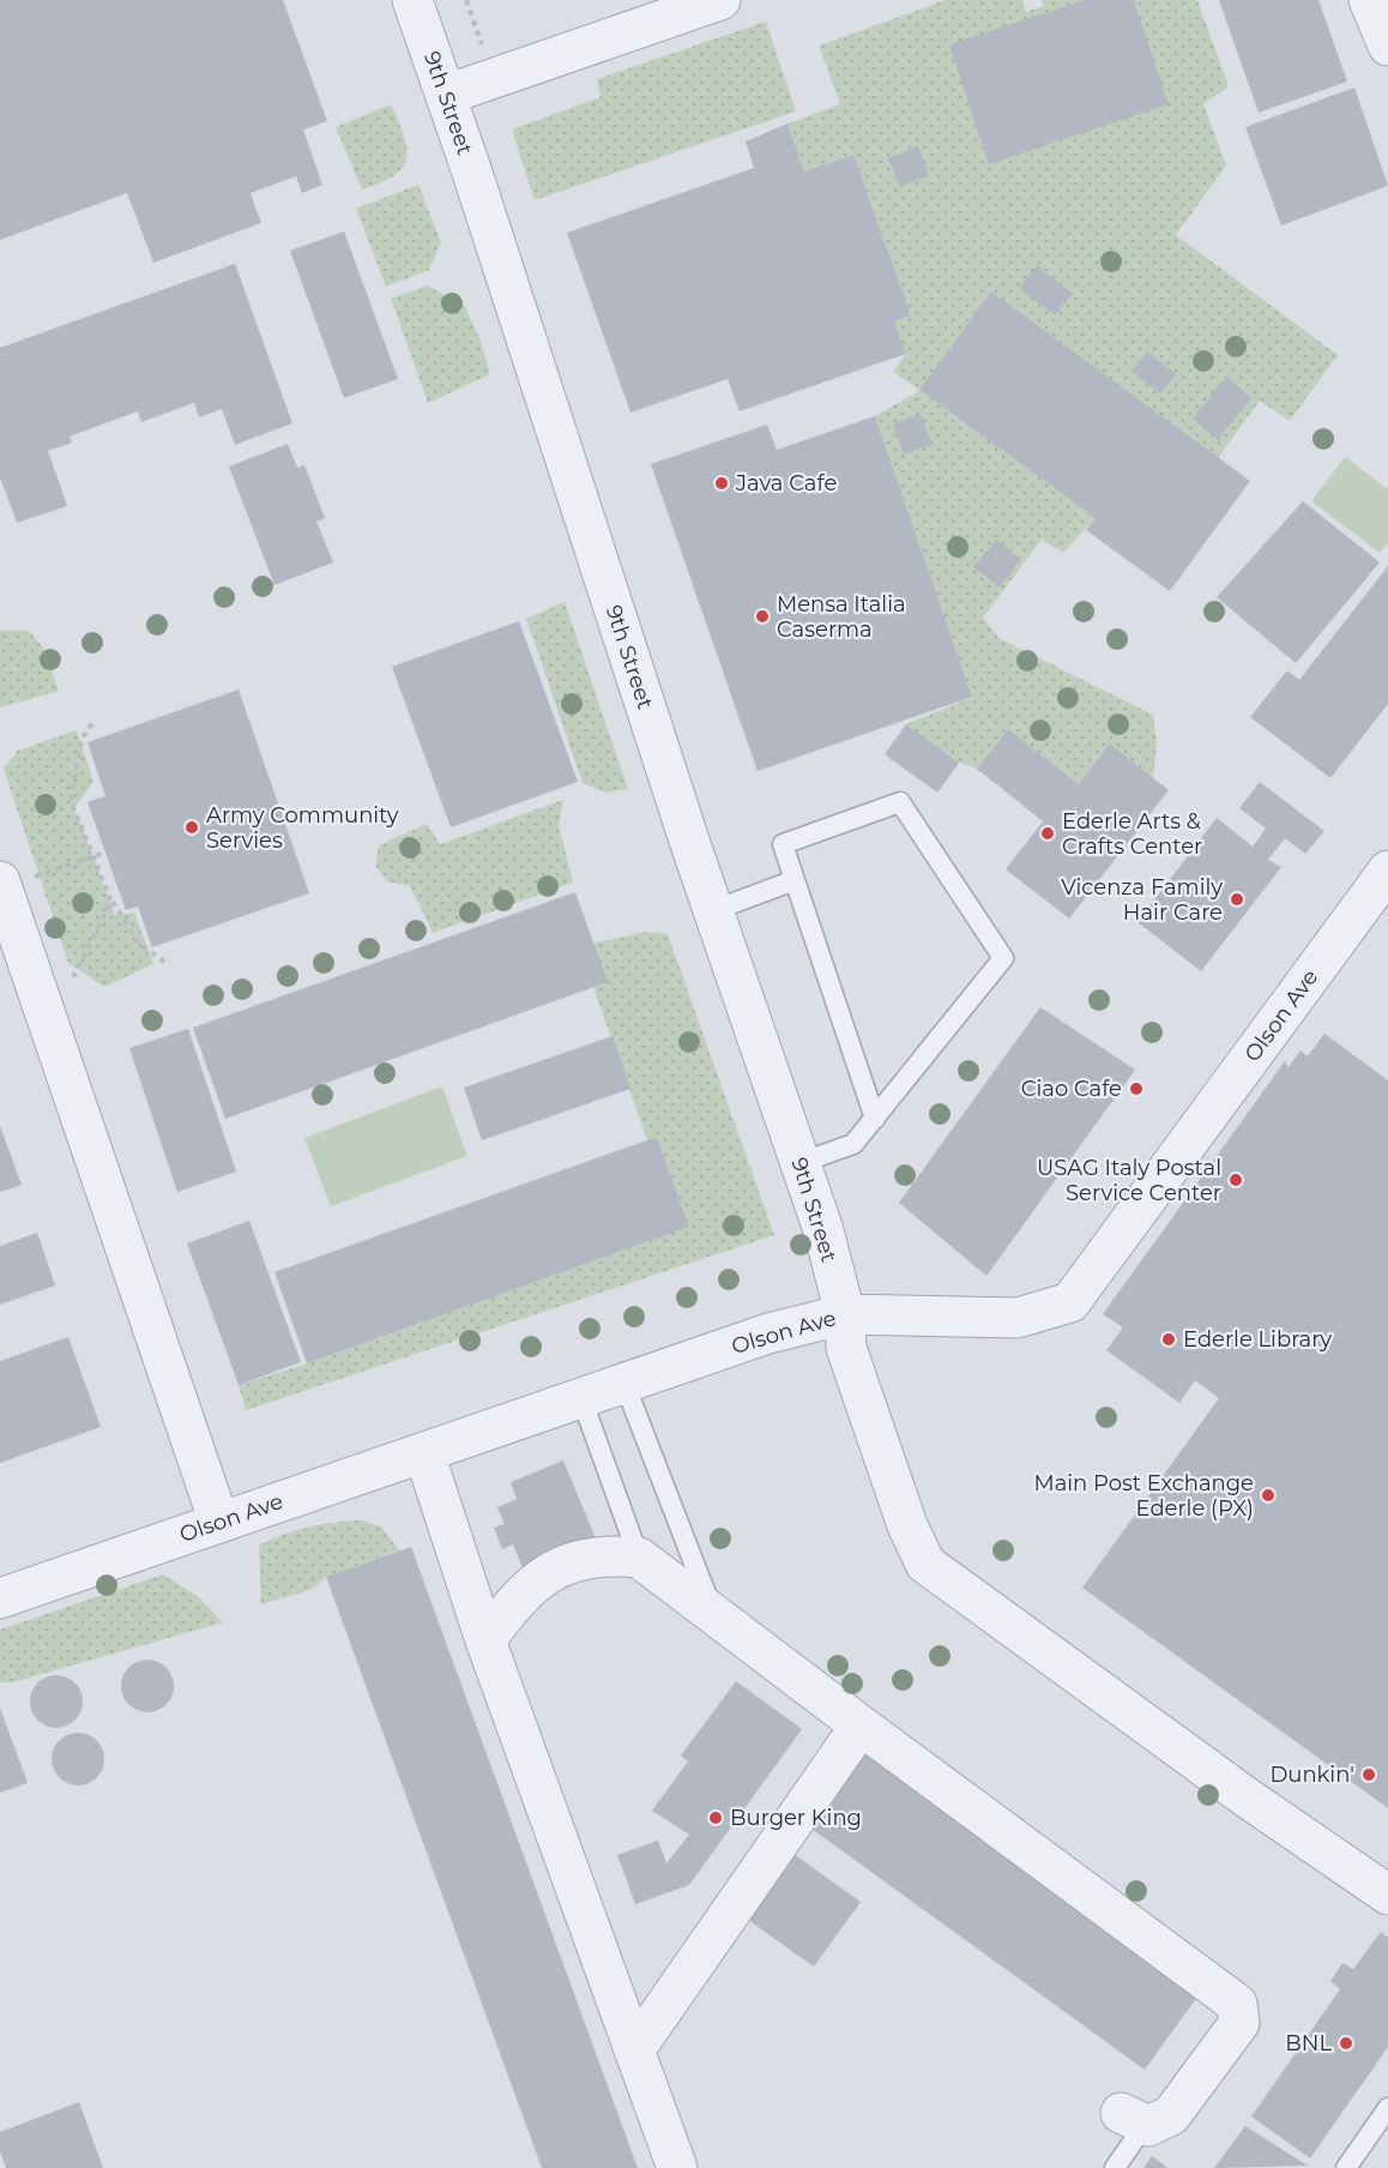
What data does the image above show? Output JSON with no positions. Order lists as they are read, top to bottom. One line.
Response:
{"streets":{"street":["9th Street","Olson Ave"]},"crossings":[["9th Street","Olson Ave"]],"places":["Java Cafe","Mensa Italia Caserma","Army Community Servies","Ederle Arts & Crafts Center","Vicenza Family Hair Care","Ciao Cafe","USAG Italy Postal Service Center","Ederle Library","Main Post Exchange Ederle (PX)","Dunkin'","Burger King","BNL"]}
